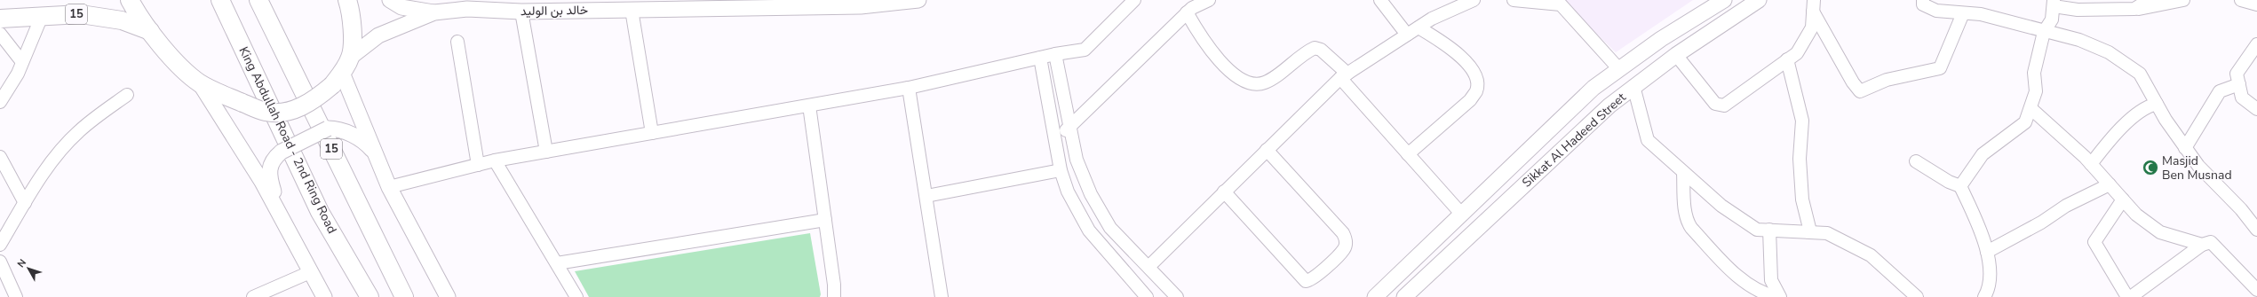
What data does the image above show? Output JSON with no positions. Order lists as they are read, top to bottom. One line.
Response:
{"streets":{"highway":["خالد بن الوليد","15","King Abdullah Road - 2nd Ring Road"],"main road":["Sikkat Al Hadeed Street"]},"crossings":[["خالد بن الوليد","15"]],"places":{"mosque":["Masjid Ben Musnad"]},"north":"top left"}
